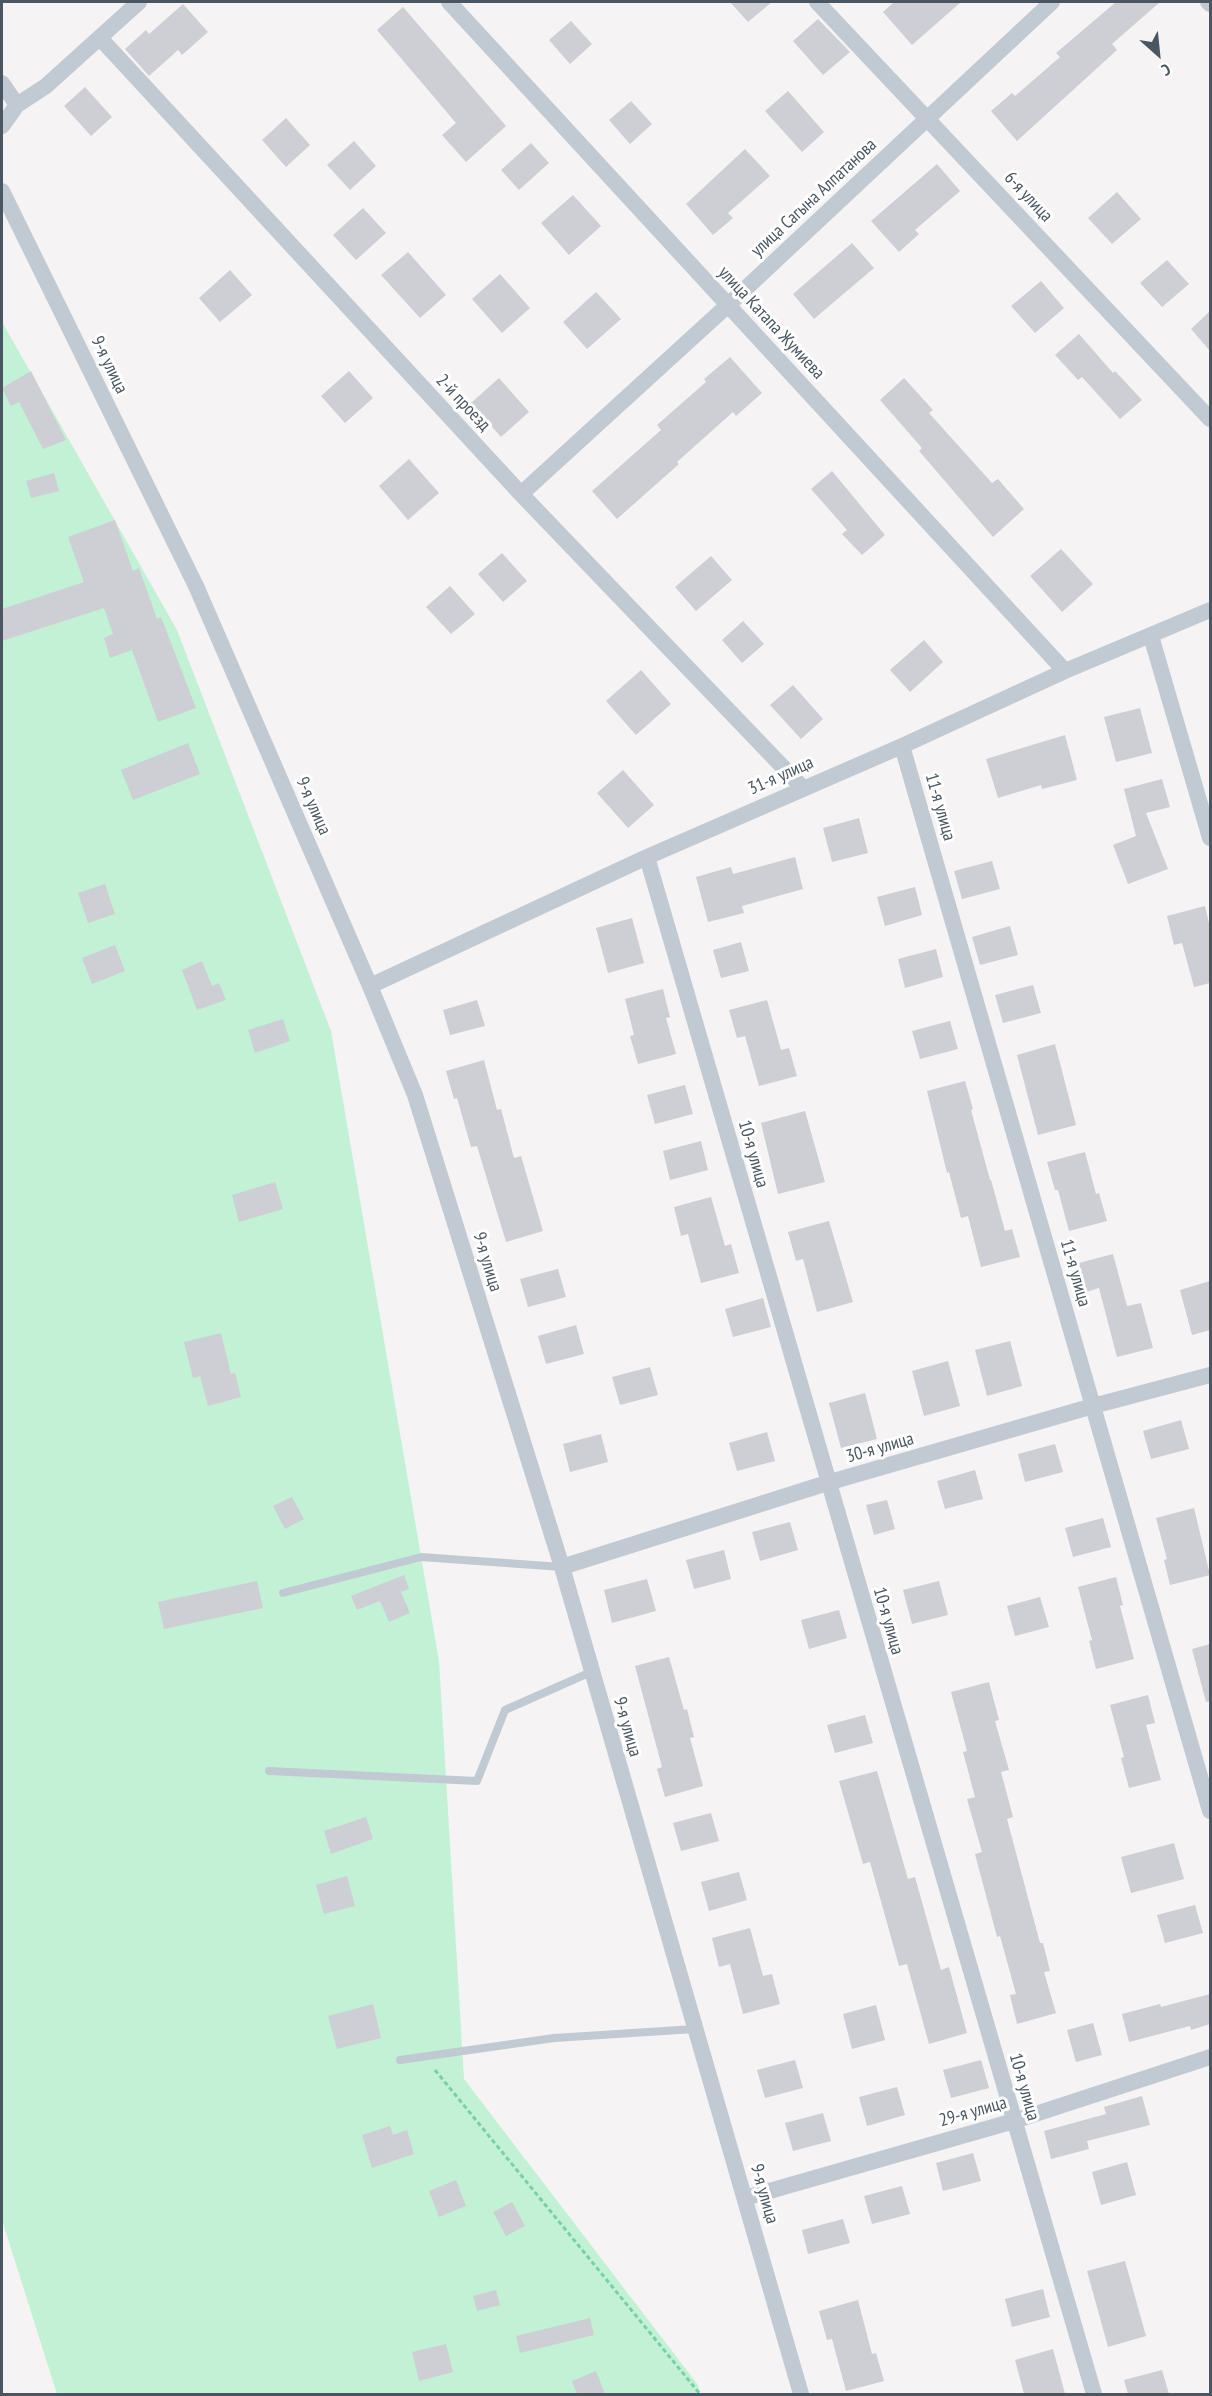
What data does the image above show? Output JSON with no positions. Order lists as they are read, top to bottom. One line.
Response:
{"streets":{"street":["6-я улица","улица Сагына Алпатанова","улица Катапа Жумиева","9-я улица","2-й проезд","31-я улица","11-я улица","10-я улица","30-я улица","29-я улица"]},"crossings":[["6-я улица","улица Сагына Алпатанова"],["улица Сагына Алпатанова","улица Катапа Жумиева"],["улица Сагына Алпатанова","2-й проезд"],["улица Катапа Жумиева","31-я улица"],["9-я улица","31-я улица"],["9-я улица","30-я улица"],["9-я улица","29-я улица"],["2-й проезд","31-я улица"],["31-я улица","11-я улица"],["31-я улица","10-я улица"],["11-я улица","30-я улица"],["10-я улица","30-я улица"],["10-я улица","29-я улица"]],"north":"bottom right"}
